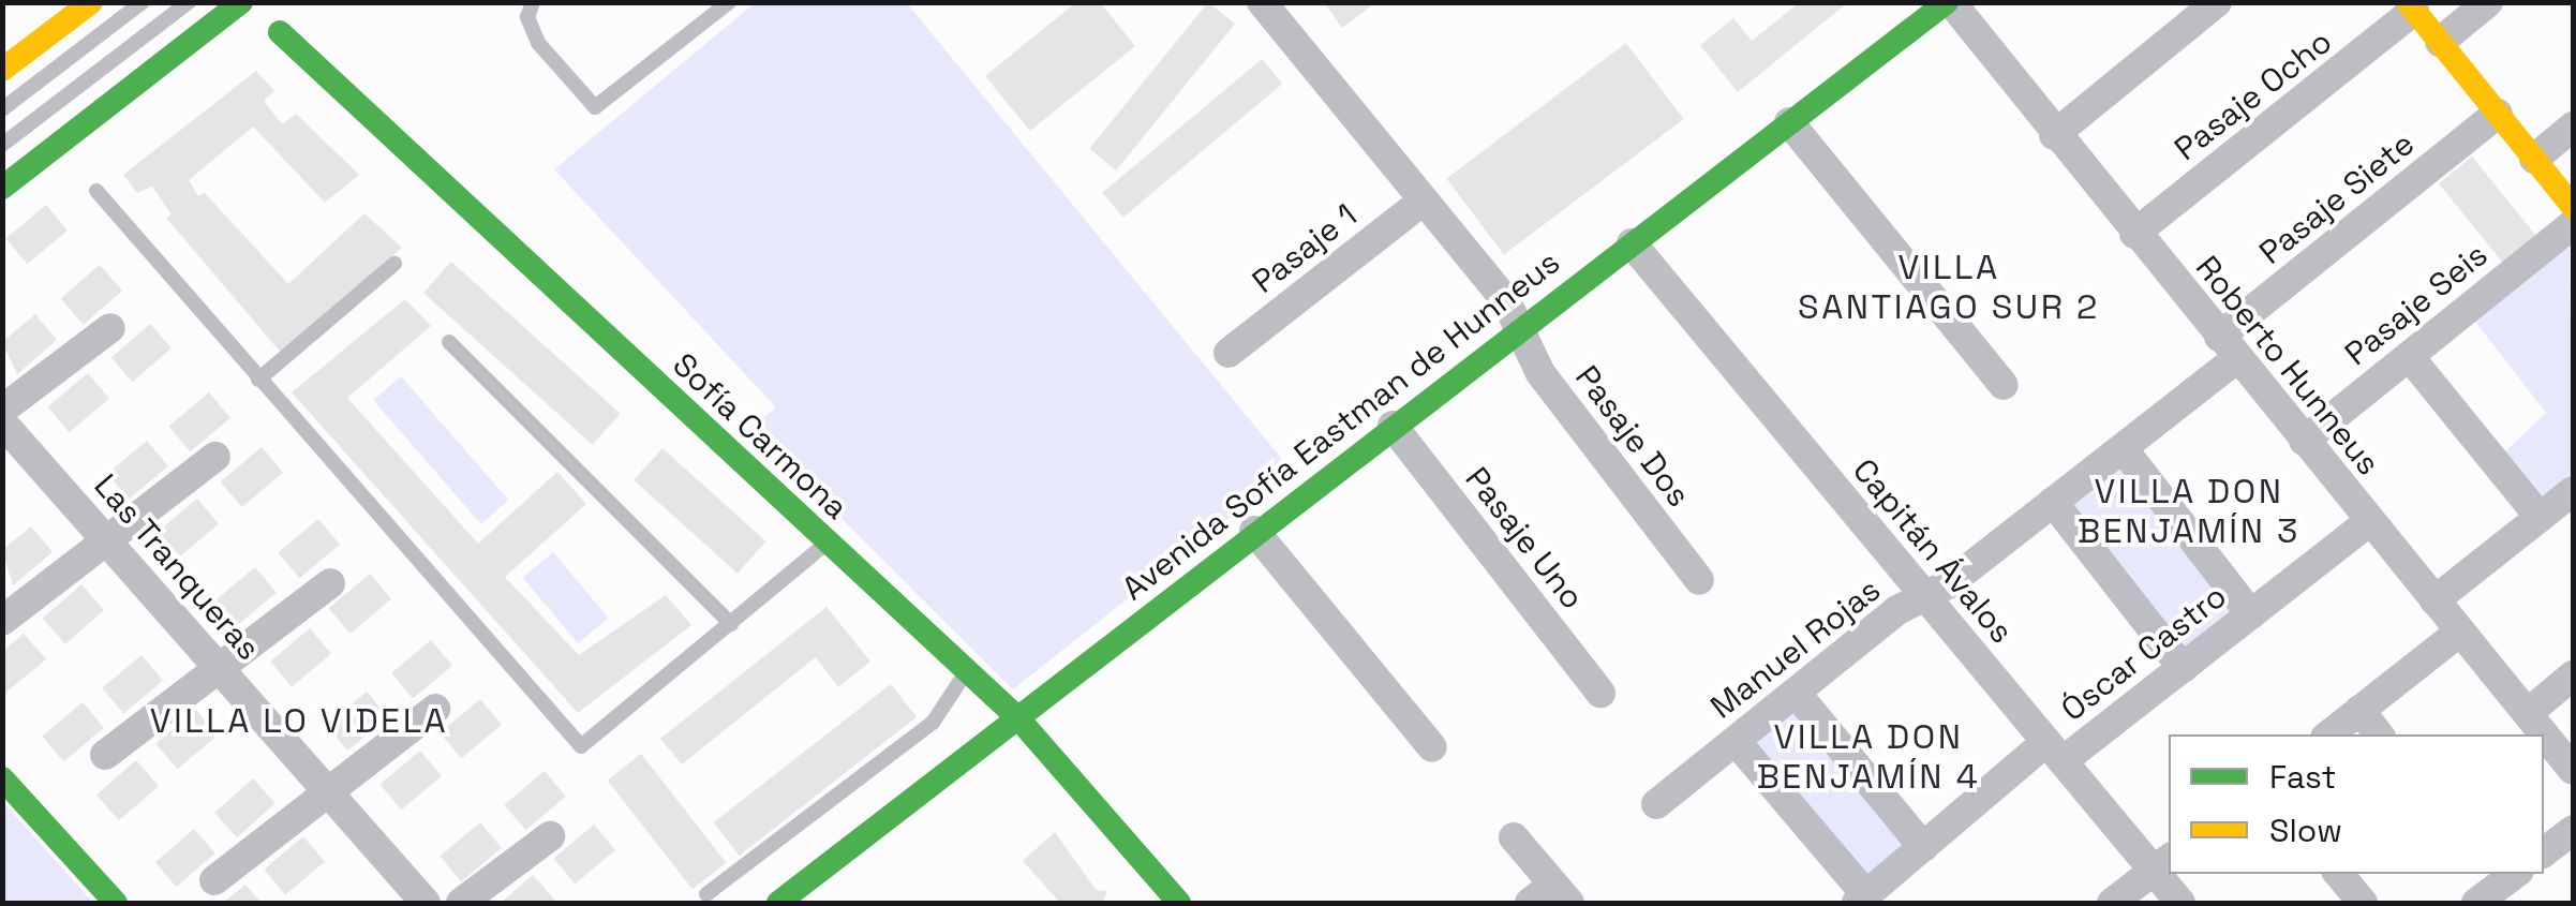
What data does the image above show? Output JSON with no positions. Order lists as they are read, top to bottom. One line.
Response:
{"streets":{"street":["Pasaje Ocho","Pasaje Siete","Pasaje 1","Pasaje Seis","Roberto Hunneus","Avenida Sofía Eastman de Hunneus","Sofía Carmona","Pasaje Dos","Pasaje Uno","Capitán Ávalos","Las Tranqueras","Manuel Rojas","Óscar Castro"]},"crossings":[["Pasaje Ocho","Roberto Hunneus"],["Pasaje Siete","Roberto Hunneus"],["Pasaje Siete","Manuel Rojas"],["Pasaje Seis","Roberto Hunneus"],["Roberto Hunneus","Avenida Sofía Eastman de Hunneus"],["Roberto Hunneus","Manuel Rojas"],["Roberto Hunneus","Óscar Castro"],["Avenida Sofía Eastman de Hunneus","Sofía Carmona"],["Avenida Sofía Eastman de Hunneus","Pasaje Dos"],["Avenida Sofía Eastman de Hunneus","Pasaje Uno"],["Avenida Sofía Eastman de Hunneus","Capitán Ávalos"],["Capitán Ávalos","Manuel Rojas"],["Capitán Ávalos","Óscar Castro"]],"districts":["VILLA SANTIAGO SUR 2","VILLA DON BENJAMÍN 3","VILLA LO VIDELA","VILLA DON BENJAMÍN 4"],"legend":["Fast","Slow"]}
